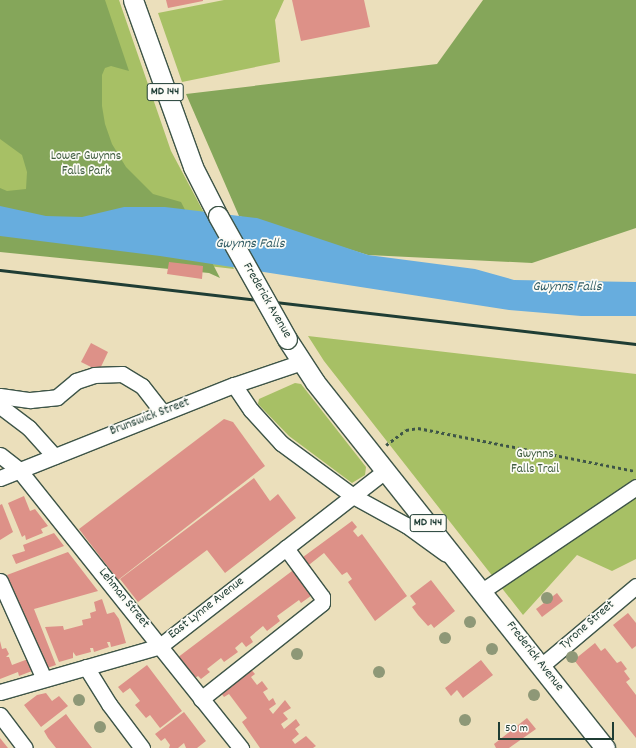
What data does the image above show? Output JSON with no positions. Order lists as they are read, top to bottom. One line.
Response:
{"streets":{"main road":["MD 144","Frederick Avenue"],"street":["Brunswick Street","Lehman Street","East Lynne Avenue","Tyrone Street"]},"crossings":[["Frederick Avenue","Brunswick Street"],["Frederick Avenue","East Lynne Avenue"],["Frederick Avenue","Tyrone Street"],["Brunswick Street","Lehman Street"],["Lehman Street","East Lynne Avenue"]],"water":["Gwynns Falls"],"parks":["Lower Gwynns Falls Park","Gwynns Falls Trail"],"scale_bar":"50 m"}
